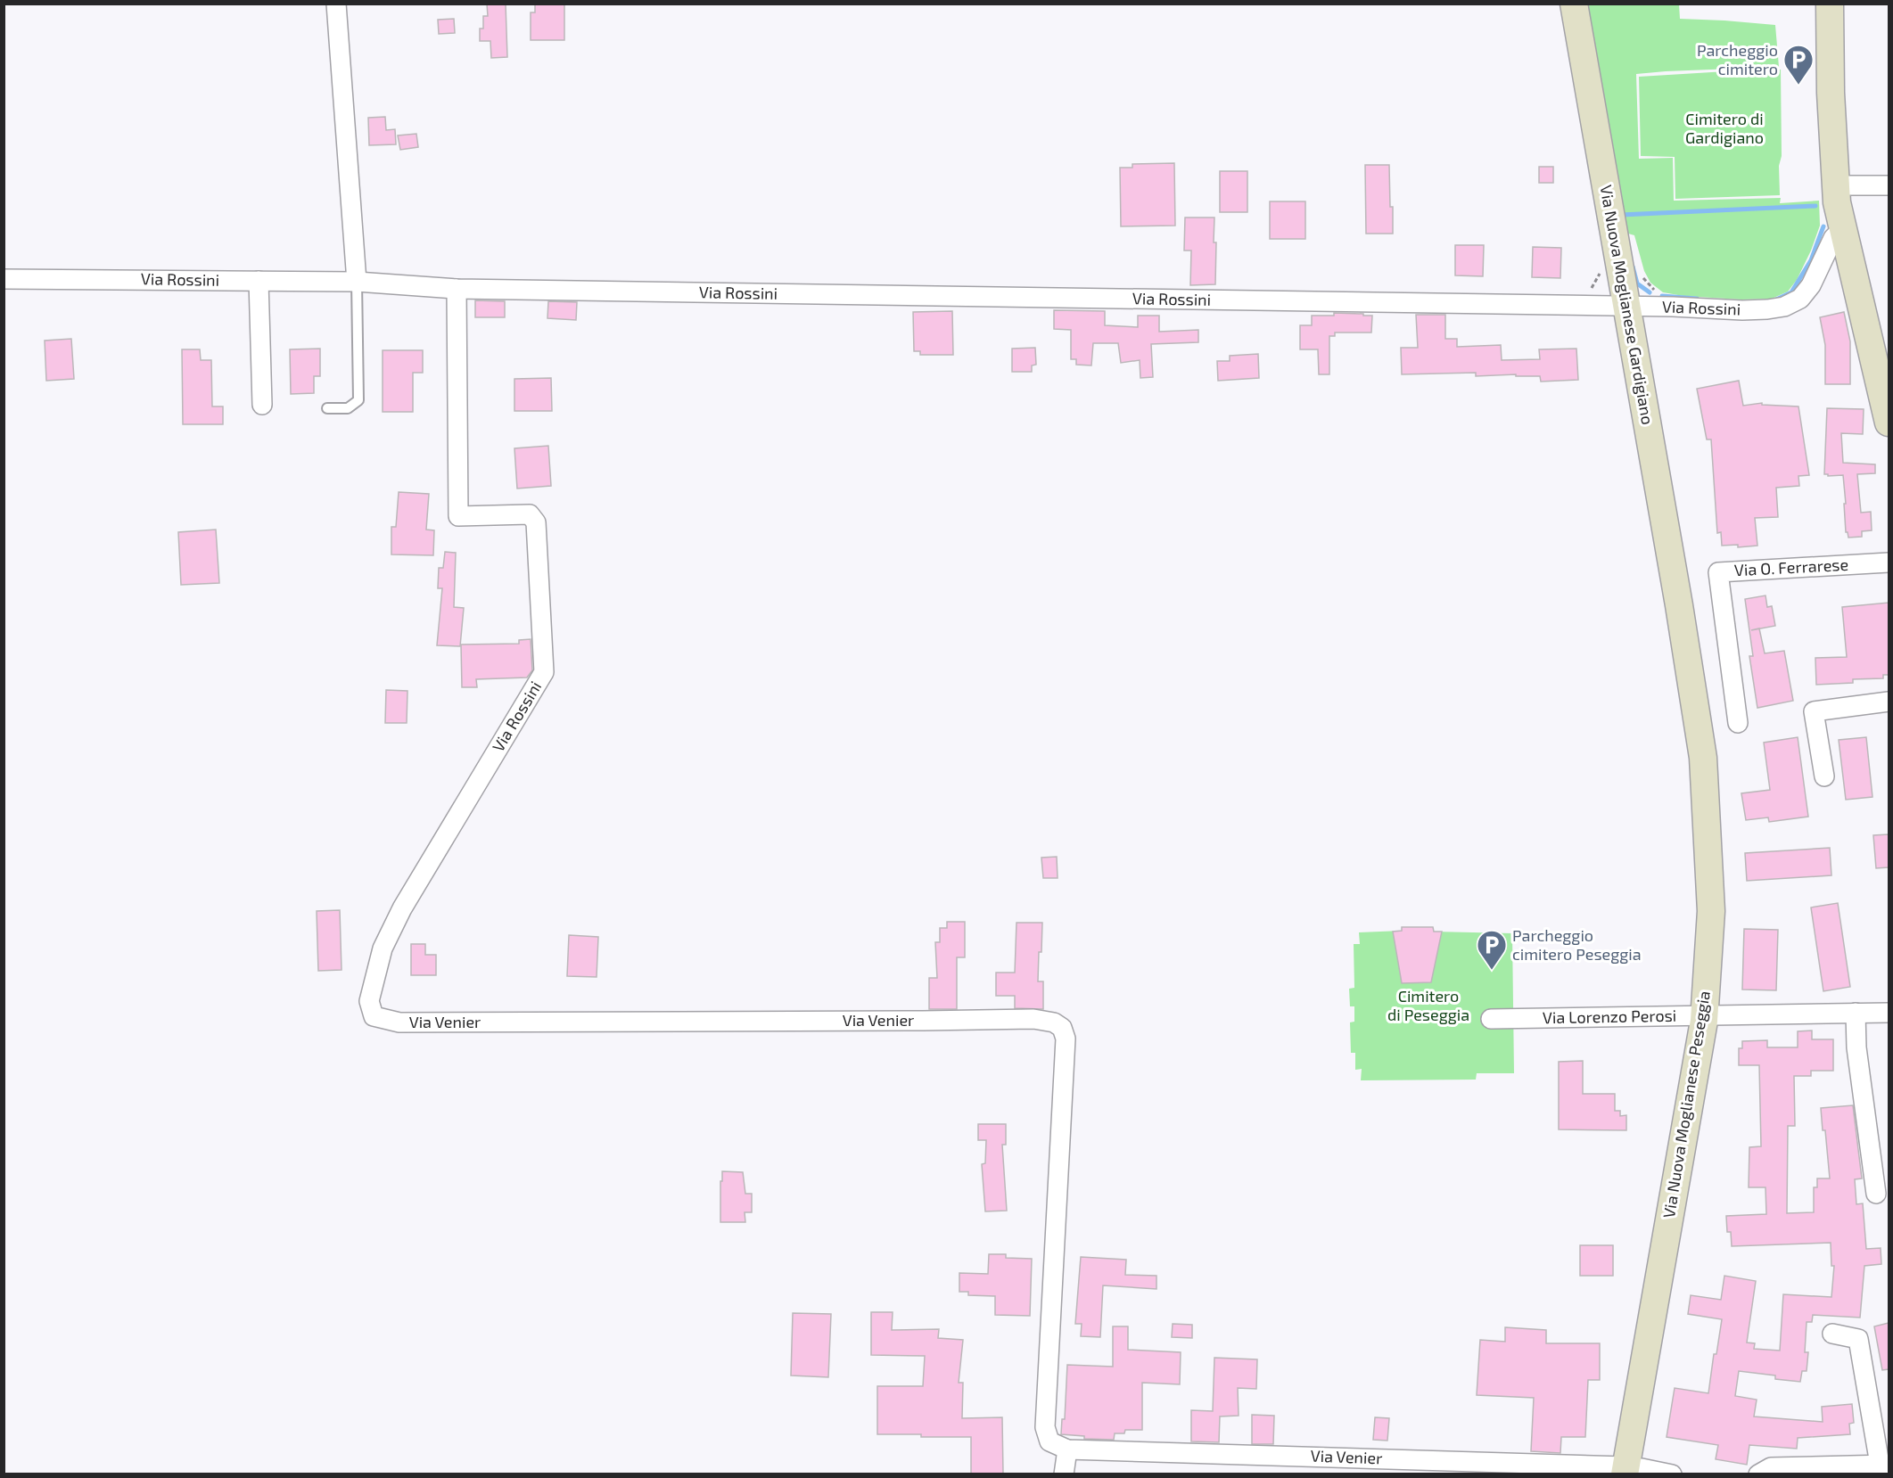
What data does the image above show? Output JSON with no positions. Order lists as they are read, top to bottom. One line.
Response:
{"streets":{"main road":["Via Nuova Moglianese Gardigiano","Via Nuova Moglianese Peseggia"],"street":["Via Rossini","Via O. Ferrarese","Via Lorenzo Perosi","Via Venier"]},"crossings":[["Via Rossini","Via Nuova Moglianese Gardigiano"],["Via Rossini","Via Venier"],["Via Nuova Moglianese Gardigiano","Via Nuova Moglianese Peseggia"],["Via Lorenzo Perosi","Via Nuova Moglianese Peseggia"],["Via Venier","Via Nuova Moglianese Peseggia"]],"parks":["Cimitero di Gardigiano","Cimitero di Peseggia"],"places":{"parking":["Parcheggio cimitero","Parcheggio cimitero Peseggia"]}}
